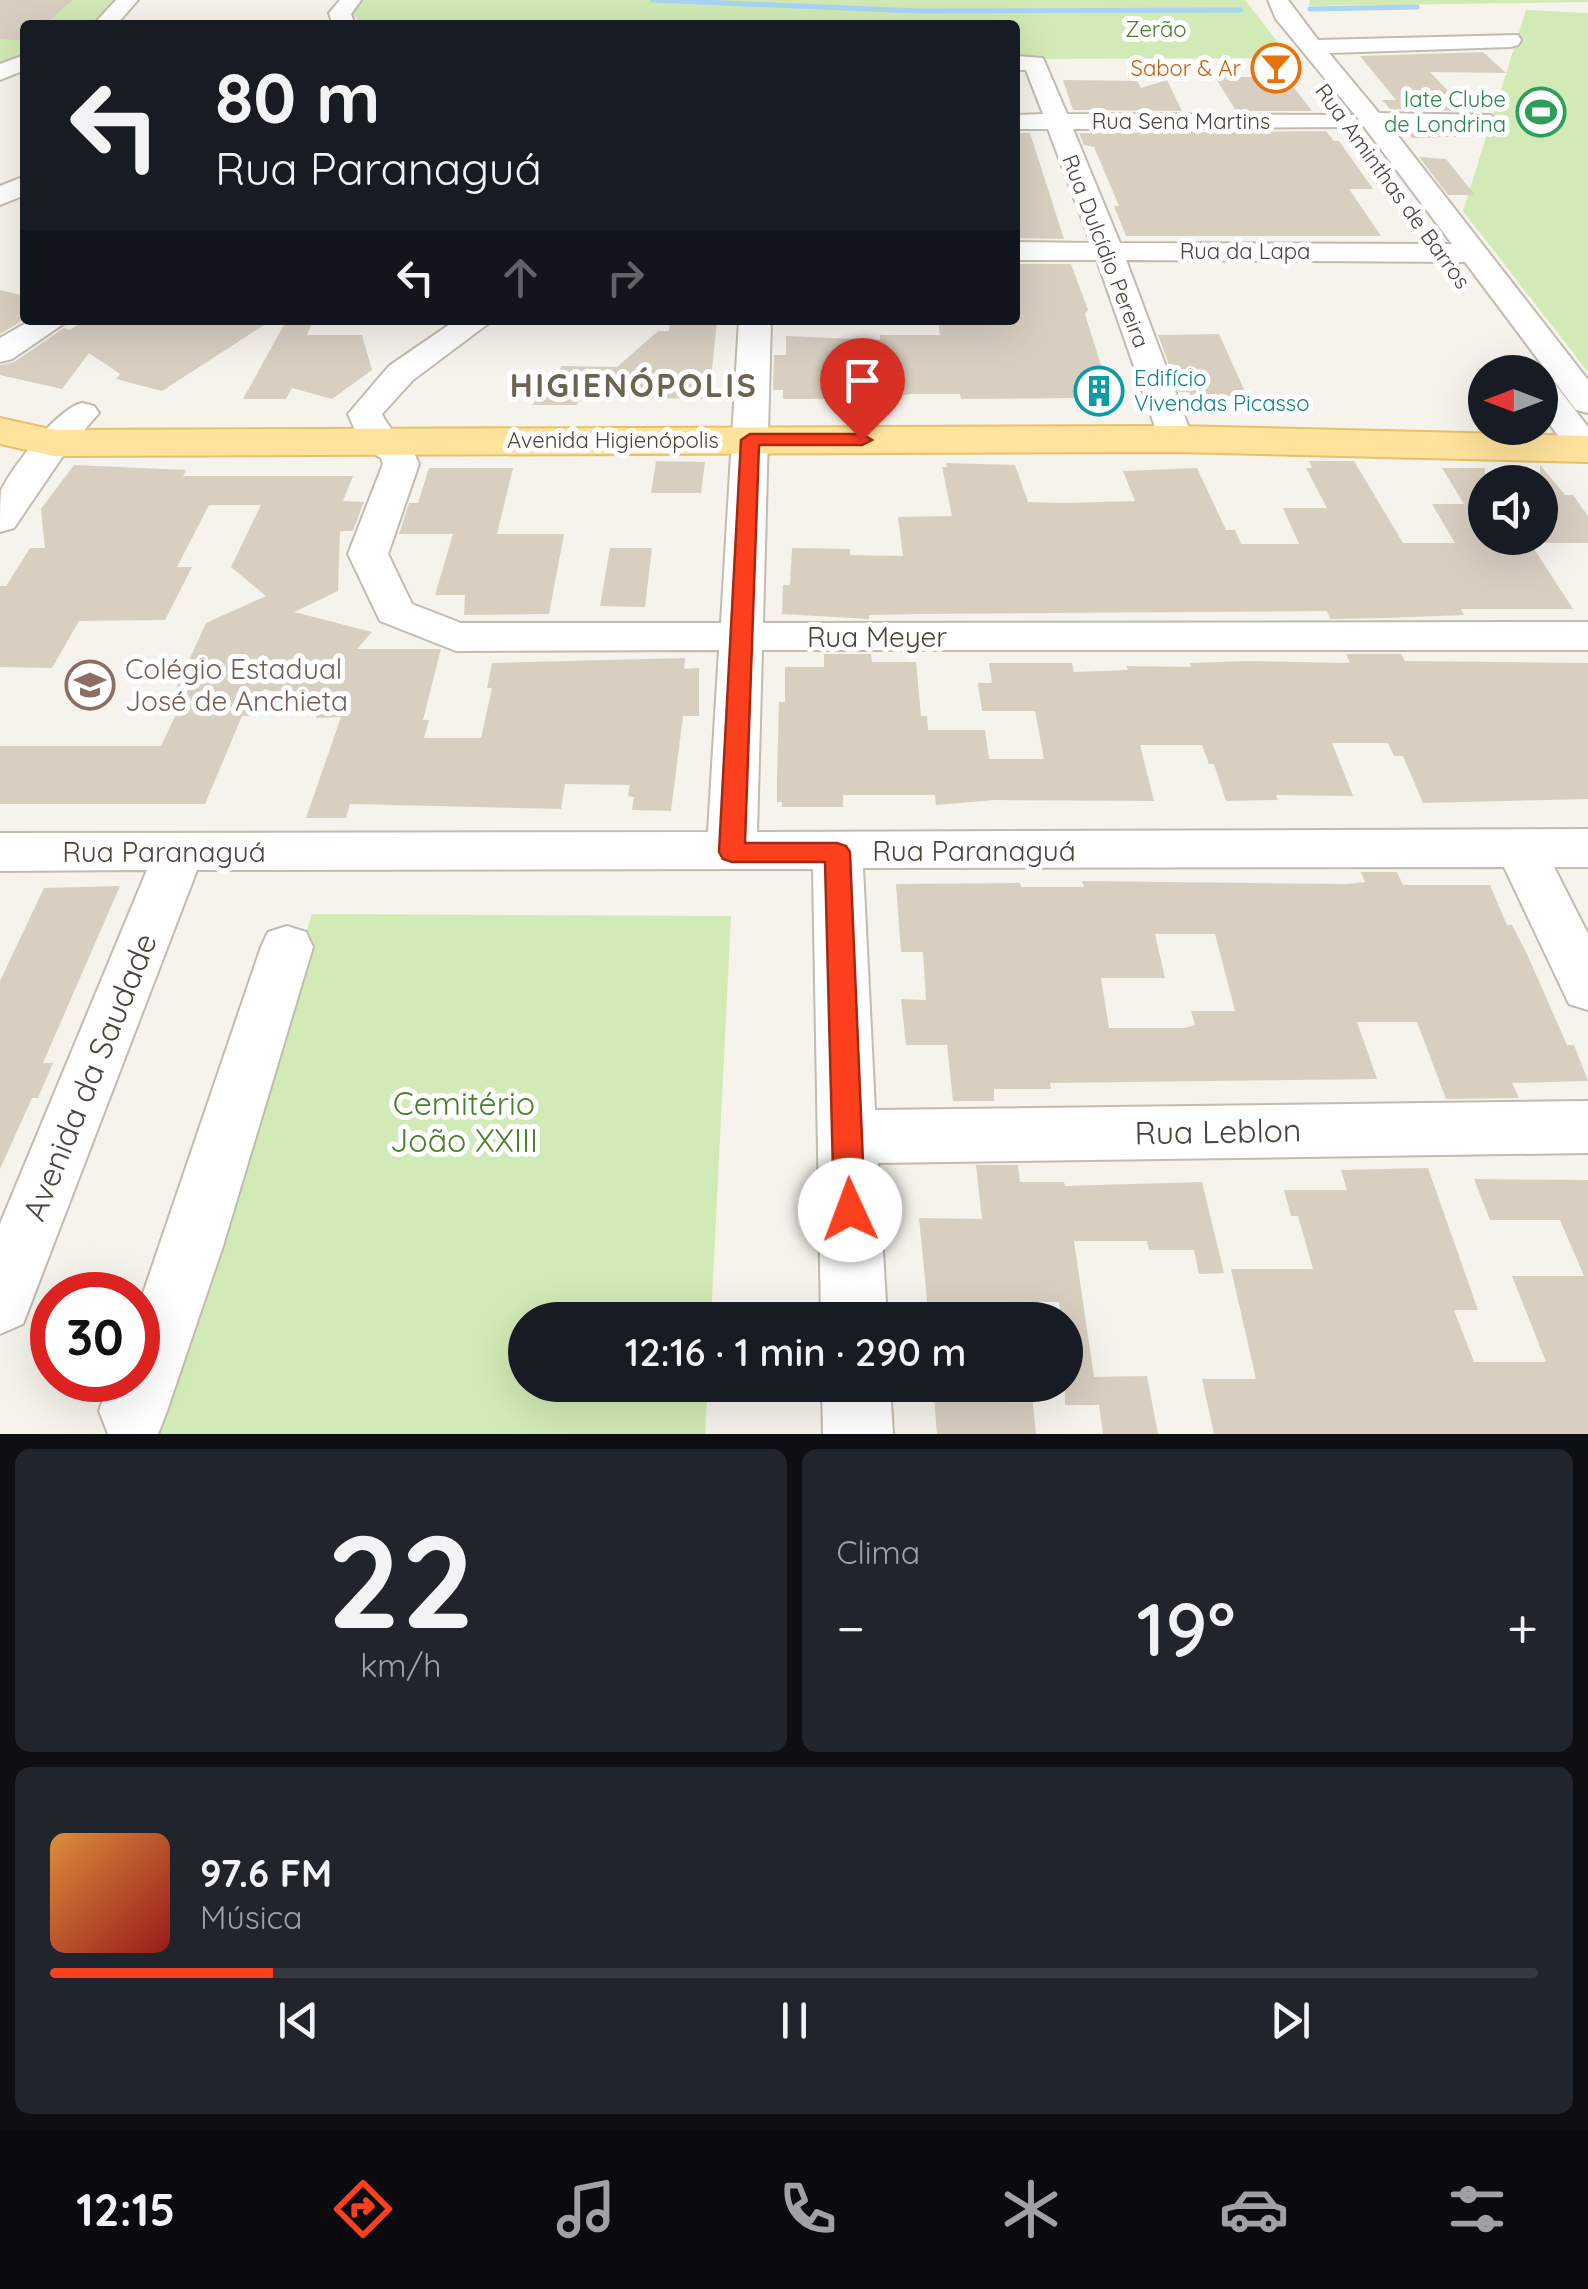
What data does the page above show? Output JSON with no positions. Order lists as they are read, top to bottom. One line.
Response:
{"streets":{"main road":["Avenida Higienópolis"],"street":["Rua Sena Martins","Rua Aminthas de Barros","Rua Dulcídio Pereira","Rua da Lapa","Rua Meyer","Rua Paranaguá","Avenida da Saudade","Rua Leblon"]},"crossings":[["Rua Sena Martins","Rua Aminthas de Barros"],["Rua Sena Martins","Rua Dulcídio Pereira"],["Rua Aminthas de Barros","Rua da Lapa"],["Rua Aminthas de Barros","Avenida Higienópolis"],["Rua Dulcídio Pereira","Rua da Lapa"],["Rua Dulcídio Pereira","Avenida Higienópolis"],["Avenida Higienópolis","Rua Meyer"],["Rua Paranaguá","Avenida da Saudade"]],"districts":["HIGIENÓPOLIS"],"parks":["Zerão","Cemitério João XXIII"],"places":{"bar":["Sabor & Ar"],"sports":["Iate Clube de Londrina"],"building":["Edifício Vivendas Picasso"],"school or university":["Colégio Estadual José de Anchieta"]},"north":"left","page":{"turn":["80 m","Rua Paranaguá"],"limit":"30","trip":"12:16 · 1 min · 290 m","tile":[["22","km/h"],"Clima"],"heat":["−","19°","+"],"song":["97.6 FM","Música"],"tabs":"12:15"}}
